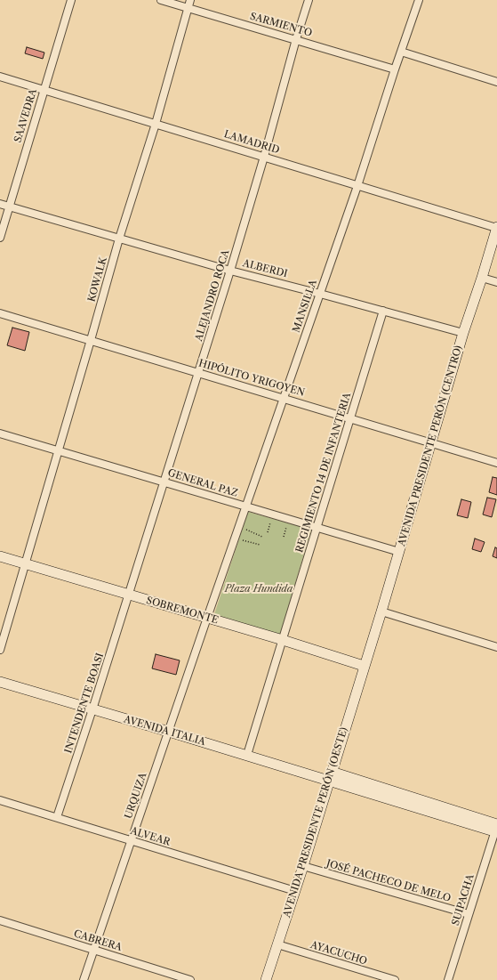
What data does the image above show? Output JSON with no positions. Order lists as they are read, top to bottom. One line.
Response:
{"streets":{"main road":["AVENIDA PRESIDENTE PERÓN (CENTRO)","SOBREMONTE","AVENIDA ITALIA","AVENIDA PRESIDENTE PERÓN (OESTE)"],"street":["SARMIENTO","SAAVEDRA","LAMADRID","ALBERDI","KOWALK","ALEJANDRO ROCA","MANSILLA","HIPÓLITO YRIGOYEN","REGIMIENTO 14 DE INFANTERIA","GENERAL PAZ","INTENDENTE BOASI","URQUIZA","ALVEAR","JOSÉ PACHECO DE MELO","SUIPACHA","CABRERA","AYACUCHO"]},"crossings":[["SARMIENTO","KOWALK"],["SARMIENTO","ALEJANDRO ROCA"],["SARMIENTO","MANSILLA"],["SAAVEDRA","LAMADRID"],["SAAVEDRA","ALBERDI"],["LAMADRID","KOWALK"],["LAMADRID","ALEJANDRO ROCA"],["LAMADRID","MANSILLA"],["LAMADRID","AVENIDA PRESIDENTE PERÓN (CENTRO)"],["ALBERDI","KOWALK"],["ALBERDI","ALEJANDRO ROCA"],["ALBERDI","MANSILLA"],["ALBERDI","AVENIDA PRESIDENTE PERÓN (CENTRO)"],["ALBERDI","REGIMIENTO 14 DE INFANTERIA"],["KOWALK","HIPÓLITO YRIGOYEN"],["KOWALK","GENERAL PAZ"],["KOWALK","SOBREMONTE"],["ALEJANDRO ROCA","HIPÓLITO YRIGOYEN"],["ALEJANDRO ROCA","GENERAL PAZ"],["ALEJANDRO ROCA","SOBREMONTE"],["ALEJANDRO ROCA","INTENDENTE BOASI"],["MANSILLA","HIPÓLITO YRIGOYEN"],["MANSILLA","GENERAL PAZ"],["MANSILLA","SOBREMONTE"],["MANSILLA","URQUIZA"],["HIPÓLITO YRIGOYEN","AVENIDA PRESIDENTE PERÓN (CENTRO)"],["HIPÓLITO YRIGOYEN","REGIMIENTO 14 DE INFANTERIA"],["AVENIDA PRESIDENTE PERÓN (CENTRO)","GENERAL PAZ"],["AVENIDA PRESIDENTE PERÓN (CENTRO)","SOBREMONTE"],["AVENIDA PRESIDENTE PERÓN (CENTRO)","AVENIDA PRESIDENTE PERÓN (OESTE)"],["REGIMIENTO 14 DE INFANTERIA","GENERAL PAZ"],["REGIMIENTO 14 DE INFANTERIA","SOBREMONTE"],["REGIMIENTO 14 DE INFANTERIA","AVENIDA ITALIA"],["SOBREMONTE","INTENDENTE BOASI"],["SOBREMONTE","URQUIZA"],["SOBREMONTE","AVENIDA PRESIDENTE PERÓN (OESTE)"],["INTENDENTE BOASI","AVENIDA ITALIA"],["INTENDENTE BOASI","ALVEAR"],["AVENIDA ITALIA","URQUIZA"],["AVENIDA ITALIA","AVENIDA PRESIDENTE PERÓN (OESTE)"],["AVENIDA ITALIA","SUIPACHA"],["URQUIZA","ALVEAR"],["URQUIZA","CABRERA"],["AVENIDA PRESIDENTE PERÓN (OESTE)","ALVEAR"],["AVENIDA PRESIDENTE PERÓN (OESTE)","JOSÉ PACHECO DE MELO"],["AVENIDA PRESIDENTE PERÓN (OESTE)","AYACUCHO"],["JOSÉ PACHECO DE MELO","SUIPACHA"]],"parks":["Plaza Hundida"]}
